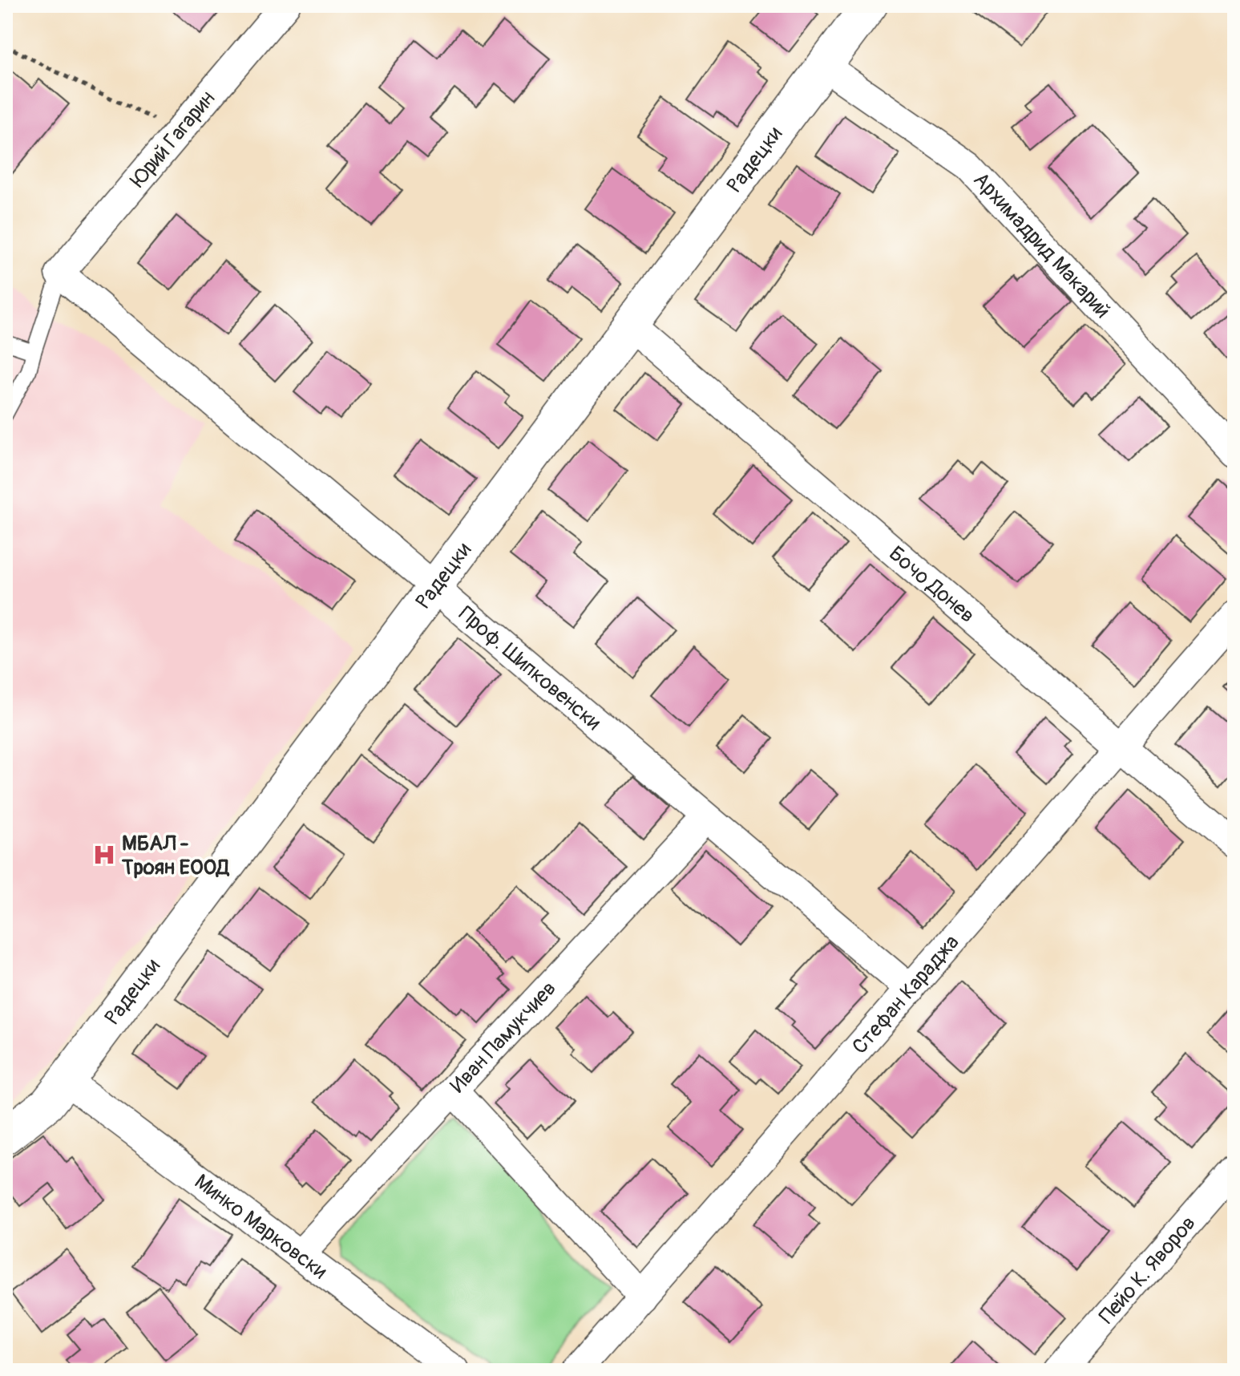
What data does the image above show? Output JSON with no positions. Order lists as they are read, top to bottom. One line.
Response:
{"streets":{"street":["Юрий Гагарин","Радецки","Архимадрид Макарий","Бочо Донев","Проф. Шипковенски","Стефан Караджа","Иван Памукчиев","Минко Марковски","Пейо К. Яворов"]},"crossings":[["Юрий Гагарин","Проф. Шипковенски"],["Радецки","Архимадрид Макарий"],["Радецки","Бочо Донев"],["Радецки","Проф. Шипковенски"],["Радецки","Минко Марковски"],["Бочо Донев","Стефан Караджа"],["Проф. Шипковенски","Стефан Караджа"],["Проф. Шипковенски","Иван Памукчиев"],["Иван Памукчиев","Минко Марковски"]],"places":{"hospital":["МБАЛ - Троян ЕООД"]}}
